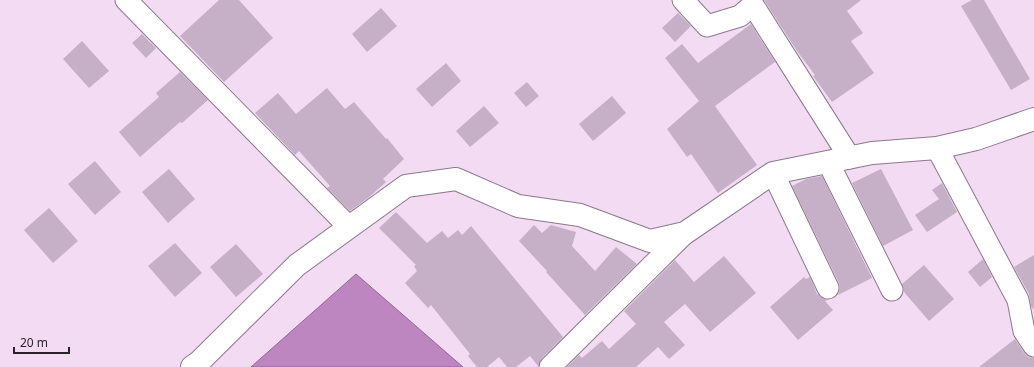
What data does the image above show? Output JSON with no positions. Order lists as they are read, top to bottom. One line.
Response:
{"scale_bar":"20 m"}
